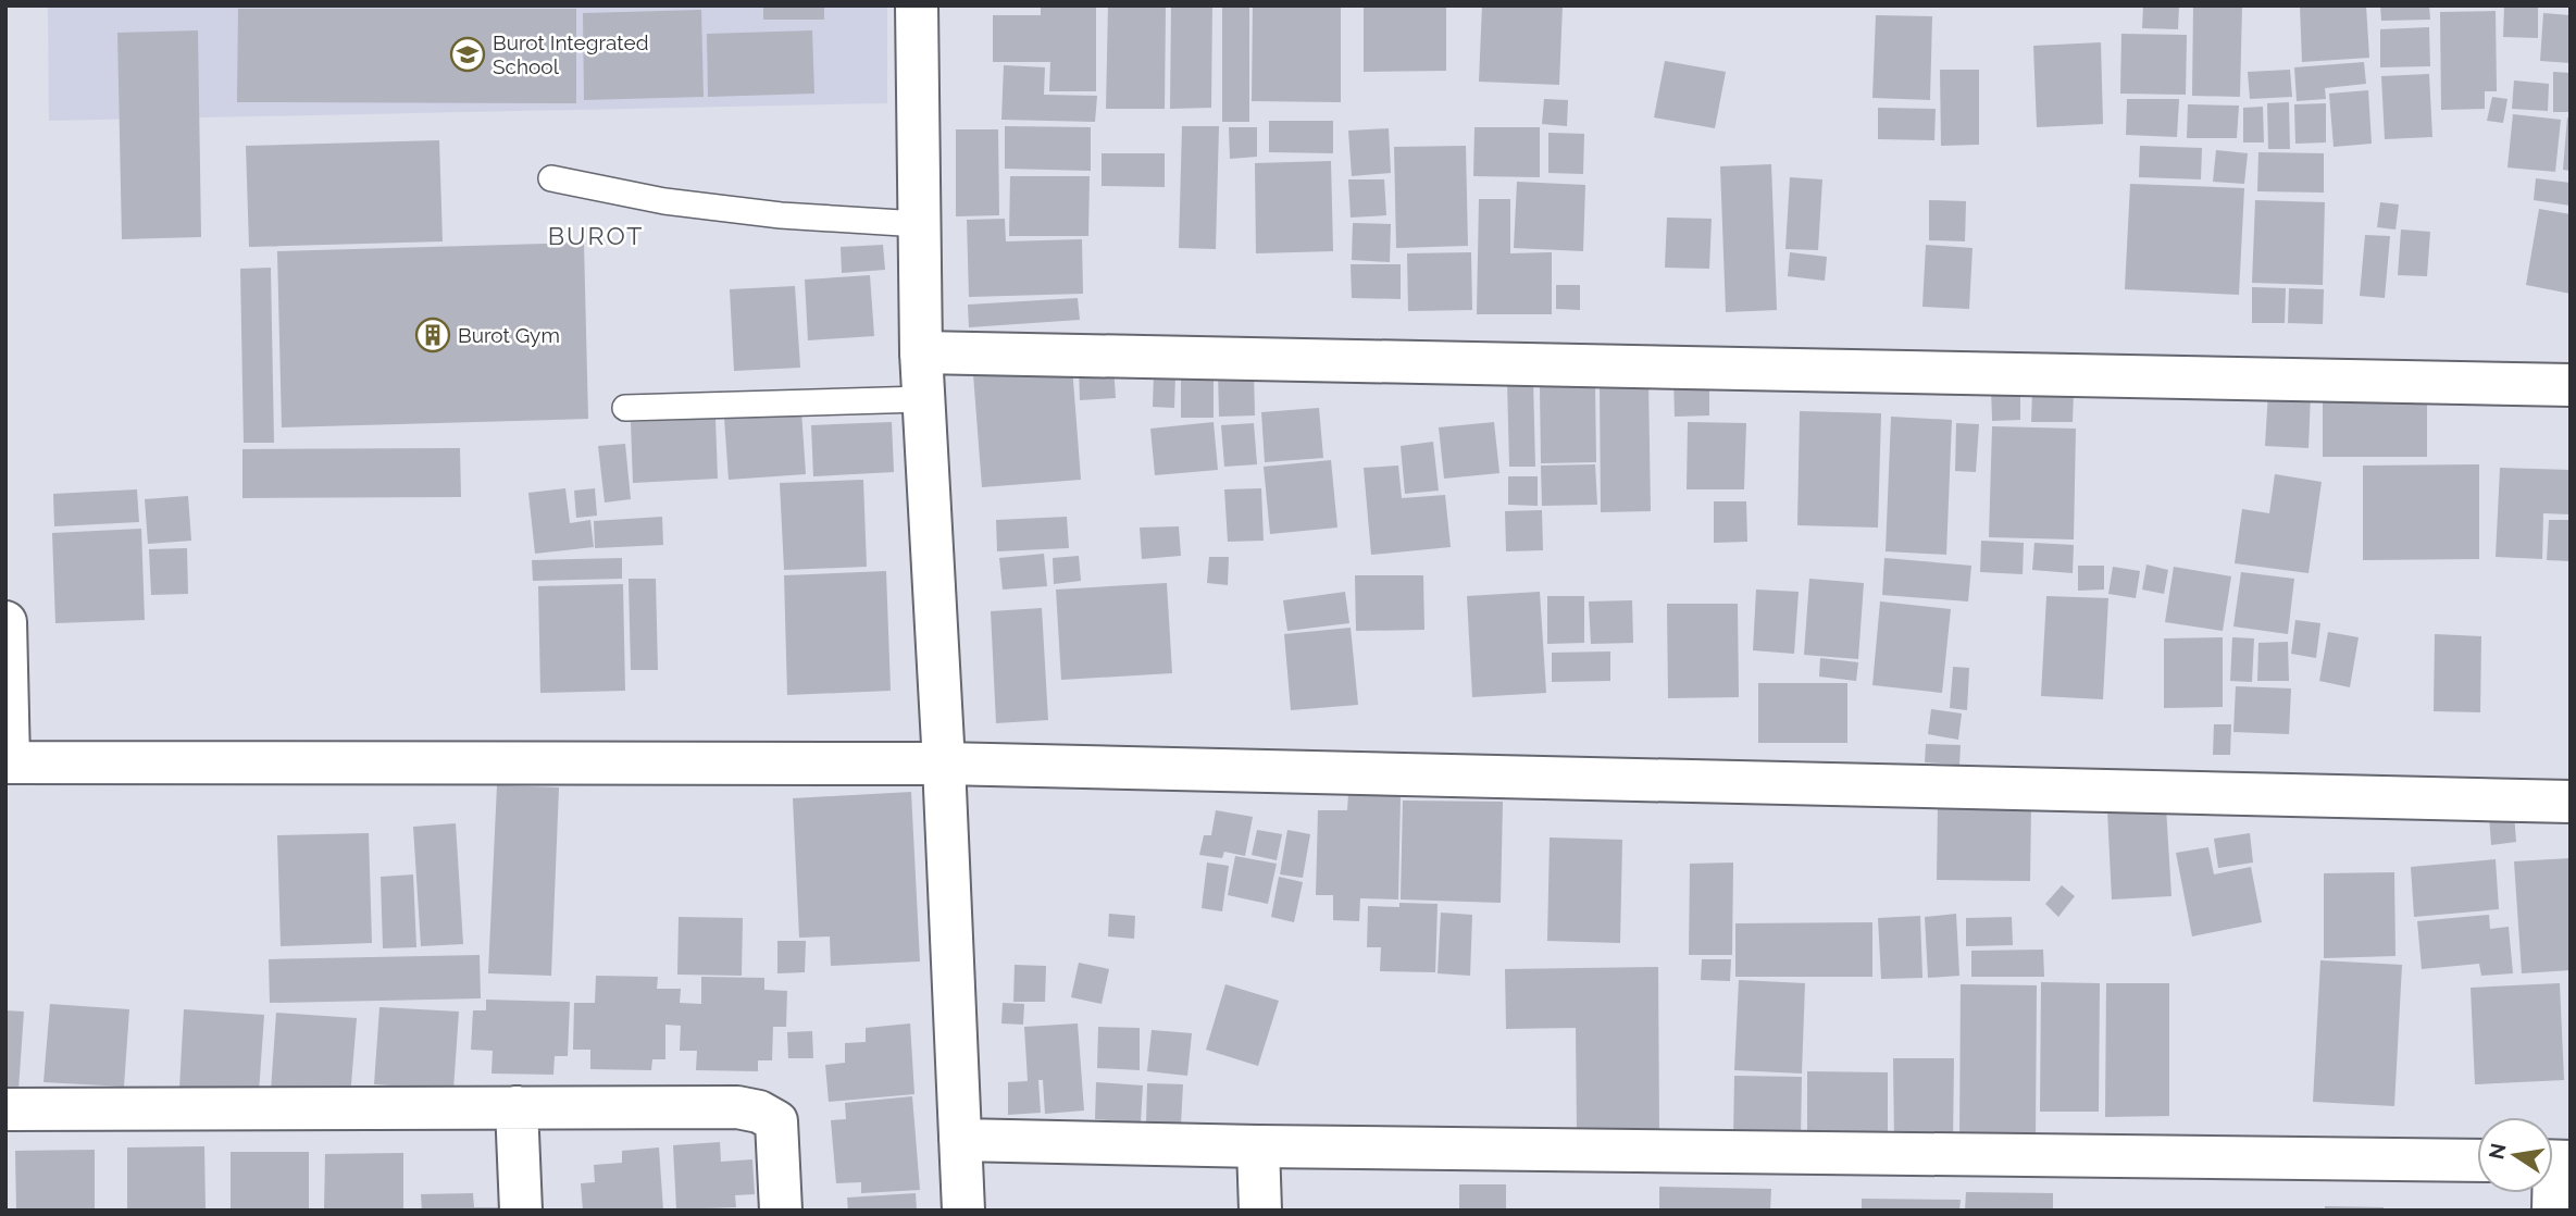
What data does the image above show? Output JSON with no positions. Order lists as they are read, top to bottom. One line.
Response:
{"districts":["BUROT"],"places":{"school or university":["Burot Integrated School"],"building":["Burot Gym"]},"north":"left"}
